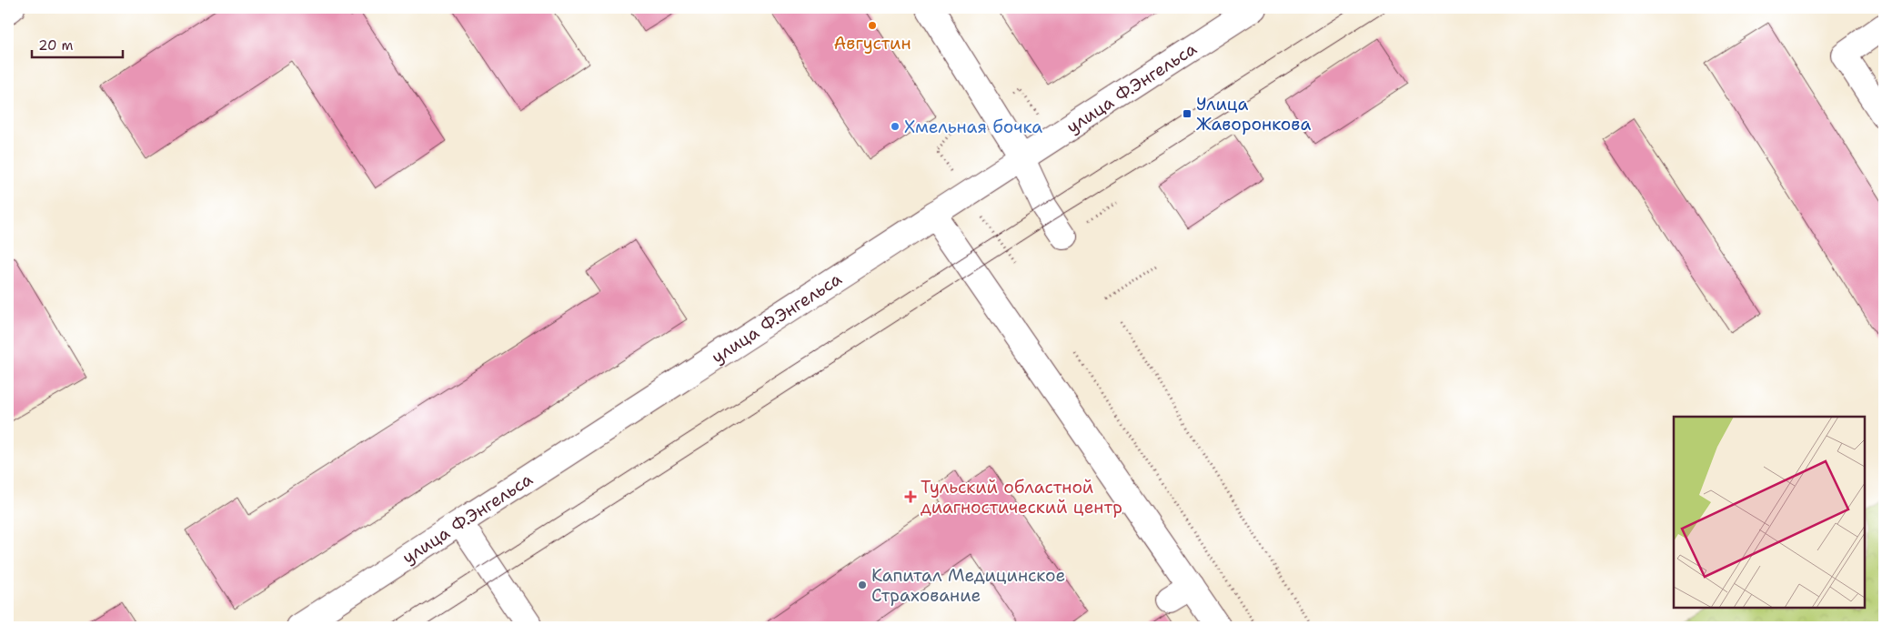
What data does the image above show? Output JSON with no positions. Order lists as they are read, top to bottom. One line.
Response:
{"streets":{"street":["улица Ф.Энгельса"]},"places":{"other":["Августин","Хмельная бочка","Капитал Медицинское Страхование"],"transit":["Улица Жаворонкова"],"health":["Тульский областной диагностический центр"]},"scale_bar":"20 m"}
